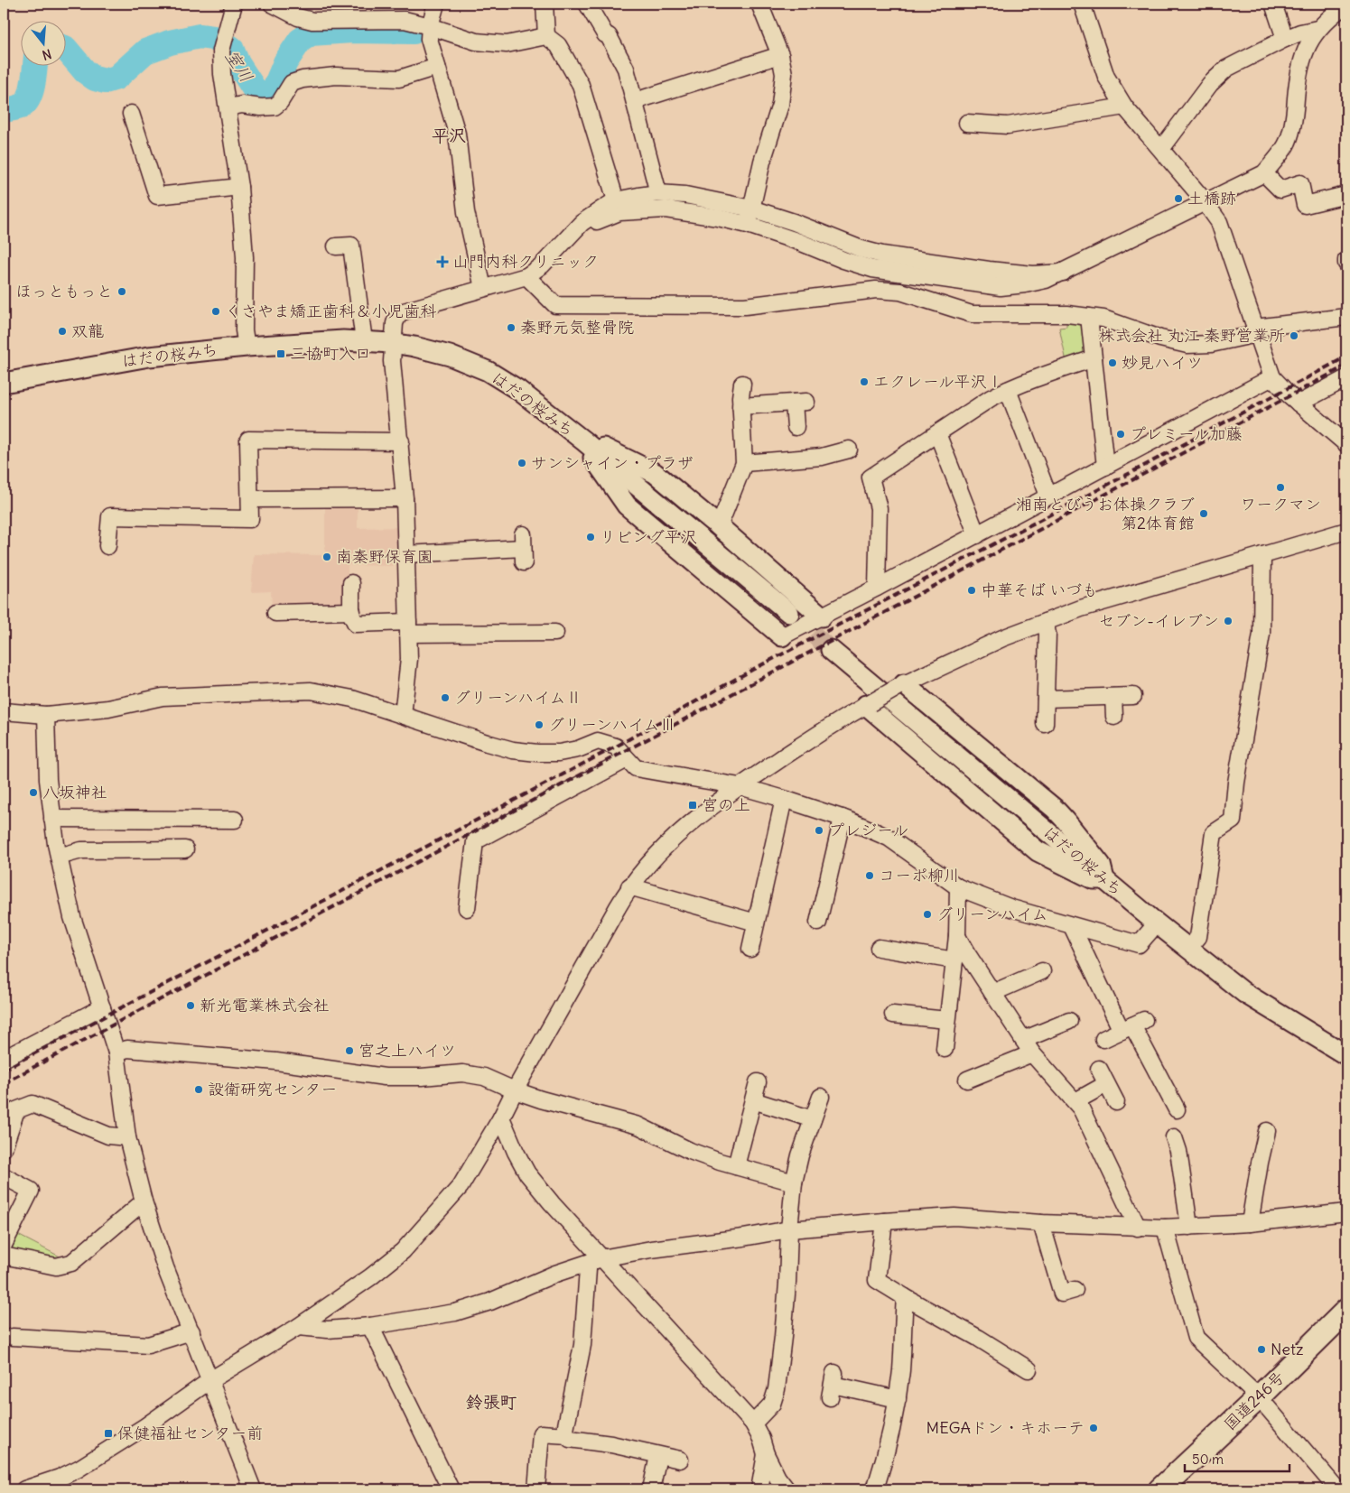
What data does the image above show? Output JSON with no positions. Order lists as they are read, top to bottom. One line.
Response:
{"streets":{"highway":["国道246号"],"main road":["はだの桜みち"]},"districts":["平沢","鈴張町"],"water":["室川"],"places":{"other":["土橋跡","ほっともっと","くさやま矯正歯科＆小児歯科","秦野元気整骨院","双龍","株式会社 丸江 秦野営業所","妙見ハイツ","エクレール平沢Ⅰ","プレミール加藤","サンシャイン・プラザ","ワークマン","湘南とびうお体操クラブ 第2体育館","リビング平沢","南秦野保育園","中華そば いづも","セブン-イレブン","グリーンハイムⅡ","グリーンハイムⅢ","八坂神社","プレジール","コーポ柳川","グリーンハイム","新光電業株式会社","宮之上ハイツ","設衛研究センター","Netz","MEGAドン・キホーテ"],"health":["山門内科クリニック"],"transit":["三協町入口","宮の上","保健福祉センター前"]},"scale_bar":"50 m","north":"bottom"}
